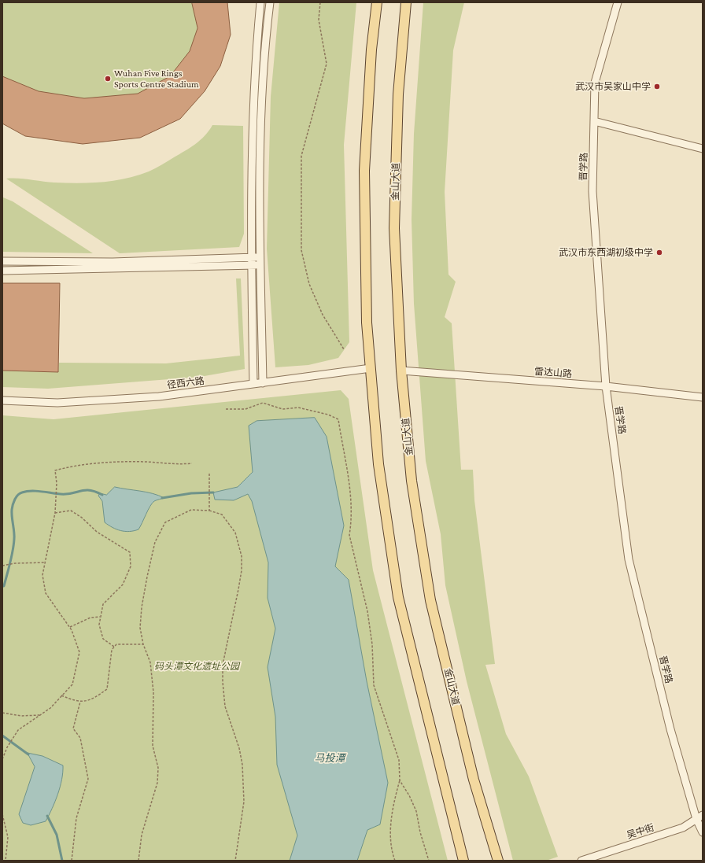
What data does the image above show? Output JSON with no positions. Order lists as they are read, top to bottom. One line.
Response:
{"streets":{"main road":["金山大道"],"street":["晋学路","雷达山路","径西六路","吴中街"]},"crossings":[["晋学路","雷达山路"],["晋学路","吴中街"],["金山大道","雷达山路"]],"water":["马投潭"],"parks":["码头潭文化遗址公园"],"places":["Wuhan Five Rings Sports Centre Stadium","武汉市吴家山中学","武汉市东西湖初级中学"]}
